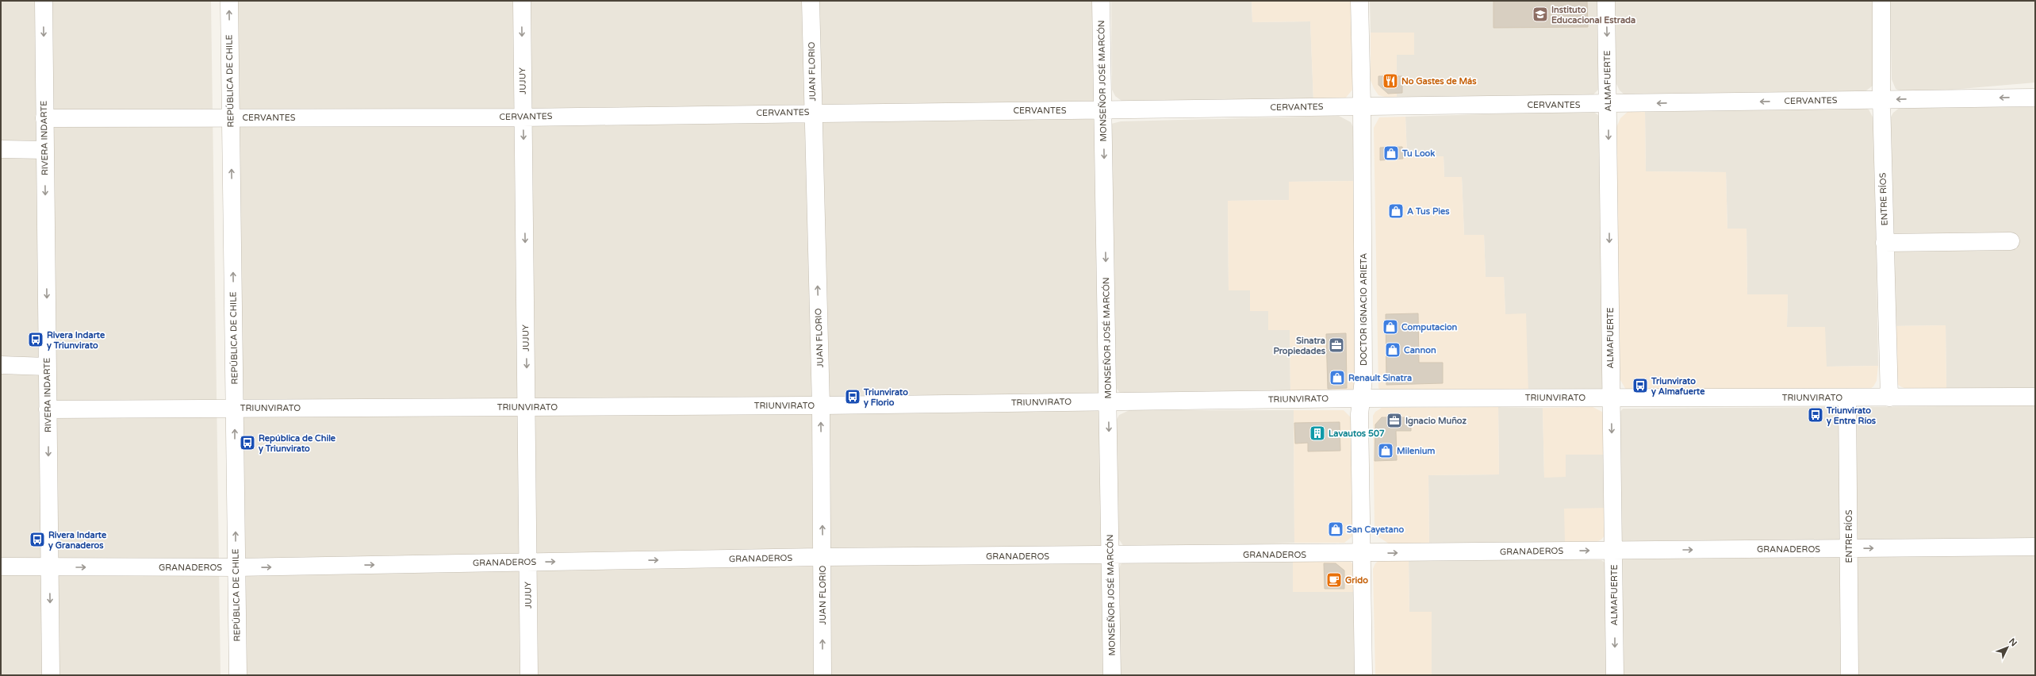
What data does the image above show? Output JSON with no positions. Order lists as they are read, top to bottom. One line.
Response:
{"streets":{"street":["JUAN FLORIO","REPÚBLICA DE CHILE","JUJUY","MONSEÑOR JOSÉ MARCÓN","ALMAFUERTE","CERVANTES","RIVERA INDARTE","ENTRE RÍOS","DOCTOR IGNACIO ARIETA","TRIUNVIRATO","GRANADEROS"]},"crossings":[["JUAN FLORIO","CERVANTES"],["JUAN FLORIO","TRIUNVIRATO"],["JUAN FLORIO","GRANADEROS"],["REPÚBLICA DE CHILE","CERVANTES"],["REPÚBLICA DE CHILE","TRIUNVIRATO"],["REPÚBLICA DE CHILE","GRANADEROS"],["JUJUY","CERVANTES"],["JUJUY","TRIUNVIRATO"],["JUJUY","GRANADEROS"],["MONSEÑOR JOSÉ MARCÓN","CERVANTES"],["MONSEÑOR JOSÉ MARCÓN","TRIUNVIRATO"],["MONSEÑOR JOSÉ MARCÓN","GRANADEROS"],["ALMAFUERTE","CERVANTES"],["ALMAFUERTE","TRIUNVIRATO"],["ALMAFUERTE","GRANADEROS"],["CERVANTES","RIVERA INDARTE"],["CERVANTES","ENTRE RÍOS"],["CERVANTES","DOCTOR IGNACIO ARIETA"],["RIVERA INDARTE","TRIUNVIRATO"],["RIVERA INDARTE","GRANADEROS"],["ENTRE RÍOS","TRIUNVIRATO"],["ENTRE RÍOS","GRANADEROS"],["DOCTOR IGNACIO ARIETA","TRIUNVIRATO"],["DOCTOR IGNACIO ARIETA","GRANADEROS"]],"one_way":["JUAN FLORIO","REPÚBLICA DE CHILE","JUJUY","MONSEÑOR JOSÉ MARCÓN","ALMAFUERTE","RIVERA INDARTE","GRANADEROS"],"places":{"school or university":["Instituto Educacional Estrada"],"restaurant":["No Gastes de Más"],"shop":["Tu Look","A Tus Pies","Computacion","Cannon","Renault Sinatra","Milenium","San Cayetano"],"bus stop":["Rivera Indarte y Triunvirato","Triunvirato y Almafuerte","Triunvirato y Florio","Triunvirato y Entre Ríos","República de Chile y Triunvirato","Rivera Indarte y Granaderos"],"office":["Sinatra Propiedades","Ignacio Muñoz"],"building":["Lavautos 507"],"cafe":["Grido"]},"north":"top right"}
